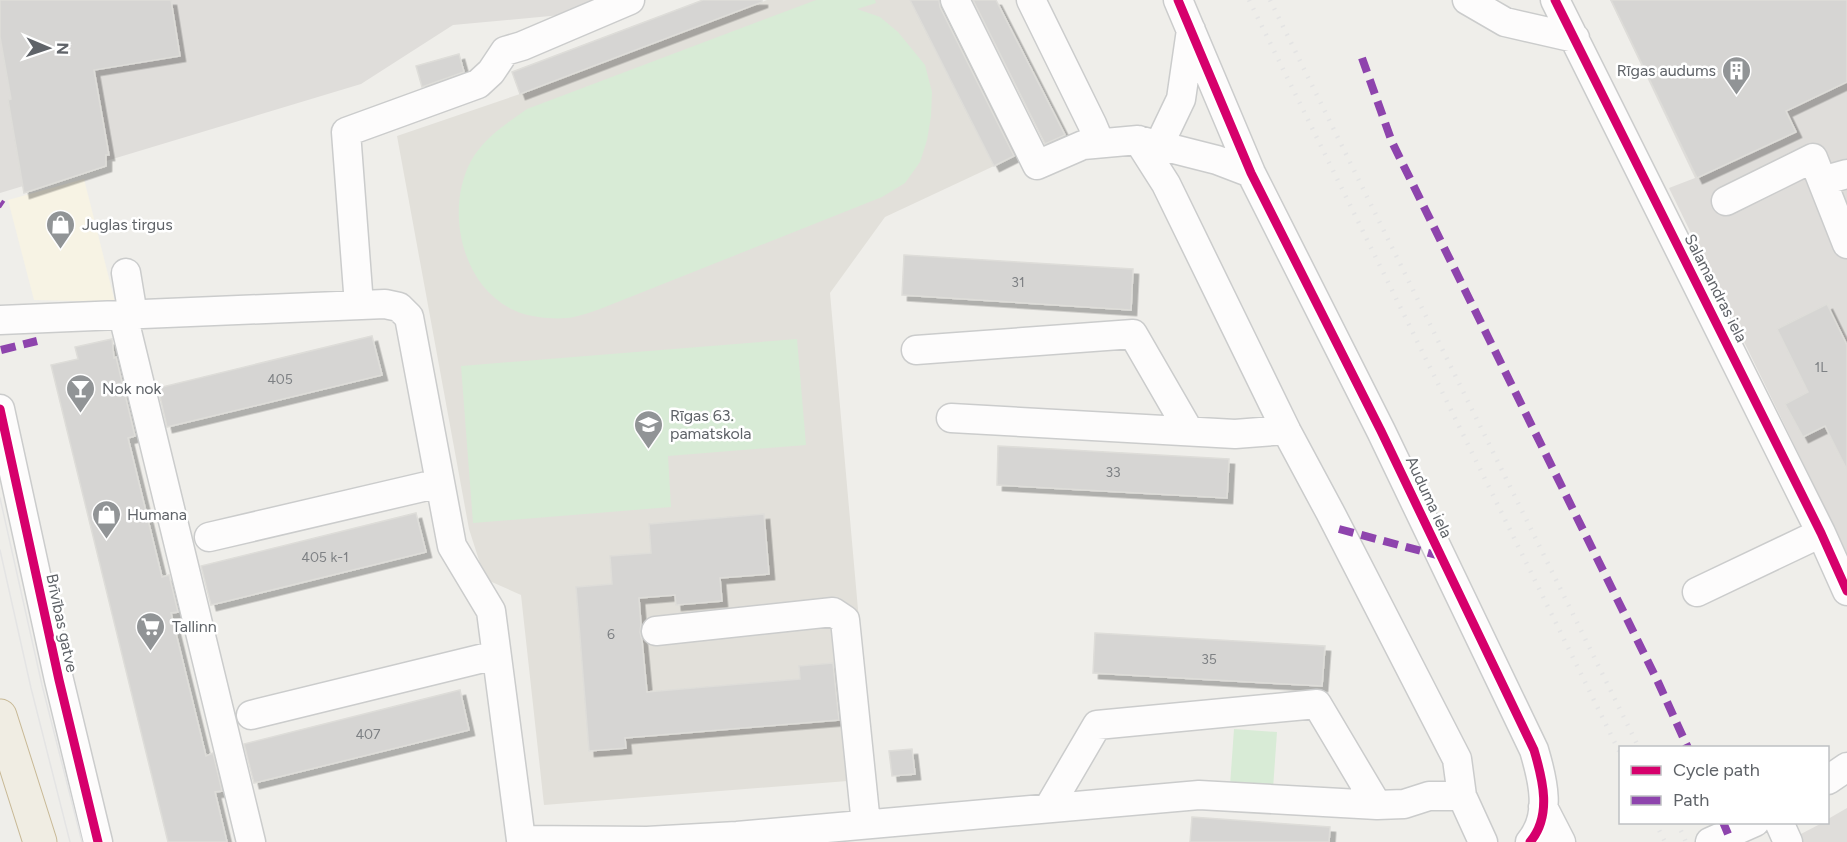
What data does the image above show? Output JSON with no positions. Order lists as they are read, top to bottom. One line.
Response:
{"streets":{"street":["Salamandras iela","Auduma iela","Brīvības gatve"]},"places":{"building":["Rīgas audums"],"shop":["Juglas tirgus","Humana"],"bar":["Nok nok"],"school or university":["Rīgas 63. pamatskola"],"supermarket":["Tallinn"]},"house_numbers":["31","1L","405","33","405 k-1","6","35","407"],"legend":["Cycle path","Path"],"north":"right"}
